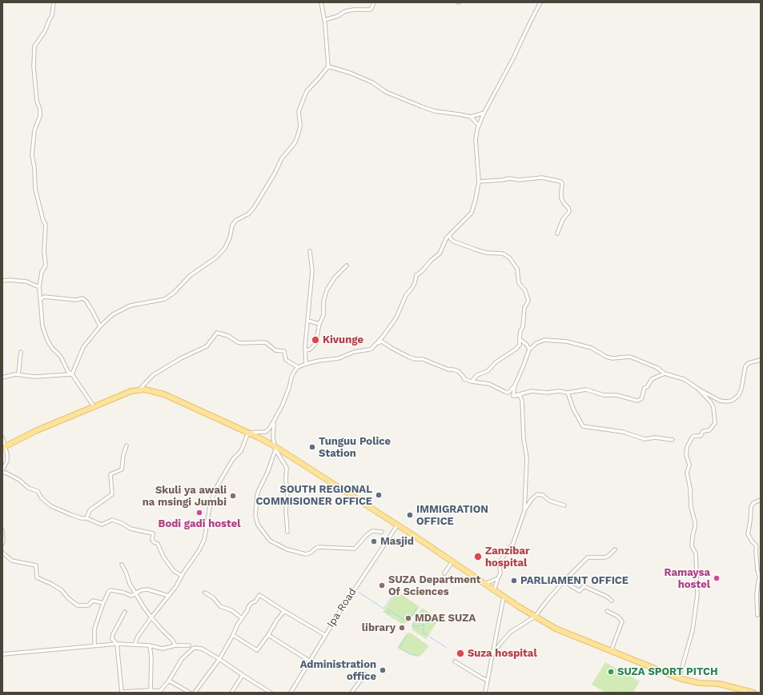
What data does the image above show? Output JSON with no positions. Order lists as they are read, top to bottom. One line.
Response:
{"streets":{"street":["Ipa Road"]},"places":["Kivunge","Tunguu Police Station","SOUTH REGIONAL COMMISIONER OFFICE","Skuli ya awali na msingi Jumbi","Bodi gadi hostel","IMMIGRATION OFFICE","Masjid","Zanzibar hospital","Ramaysa hostel","PARLIAMENT OFFICE","SUZA Department Of Sciences","MDAE SUZA","library","Suza hospital","Administration office","SUZA SPORT PITCH"]}
